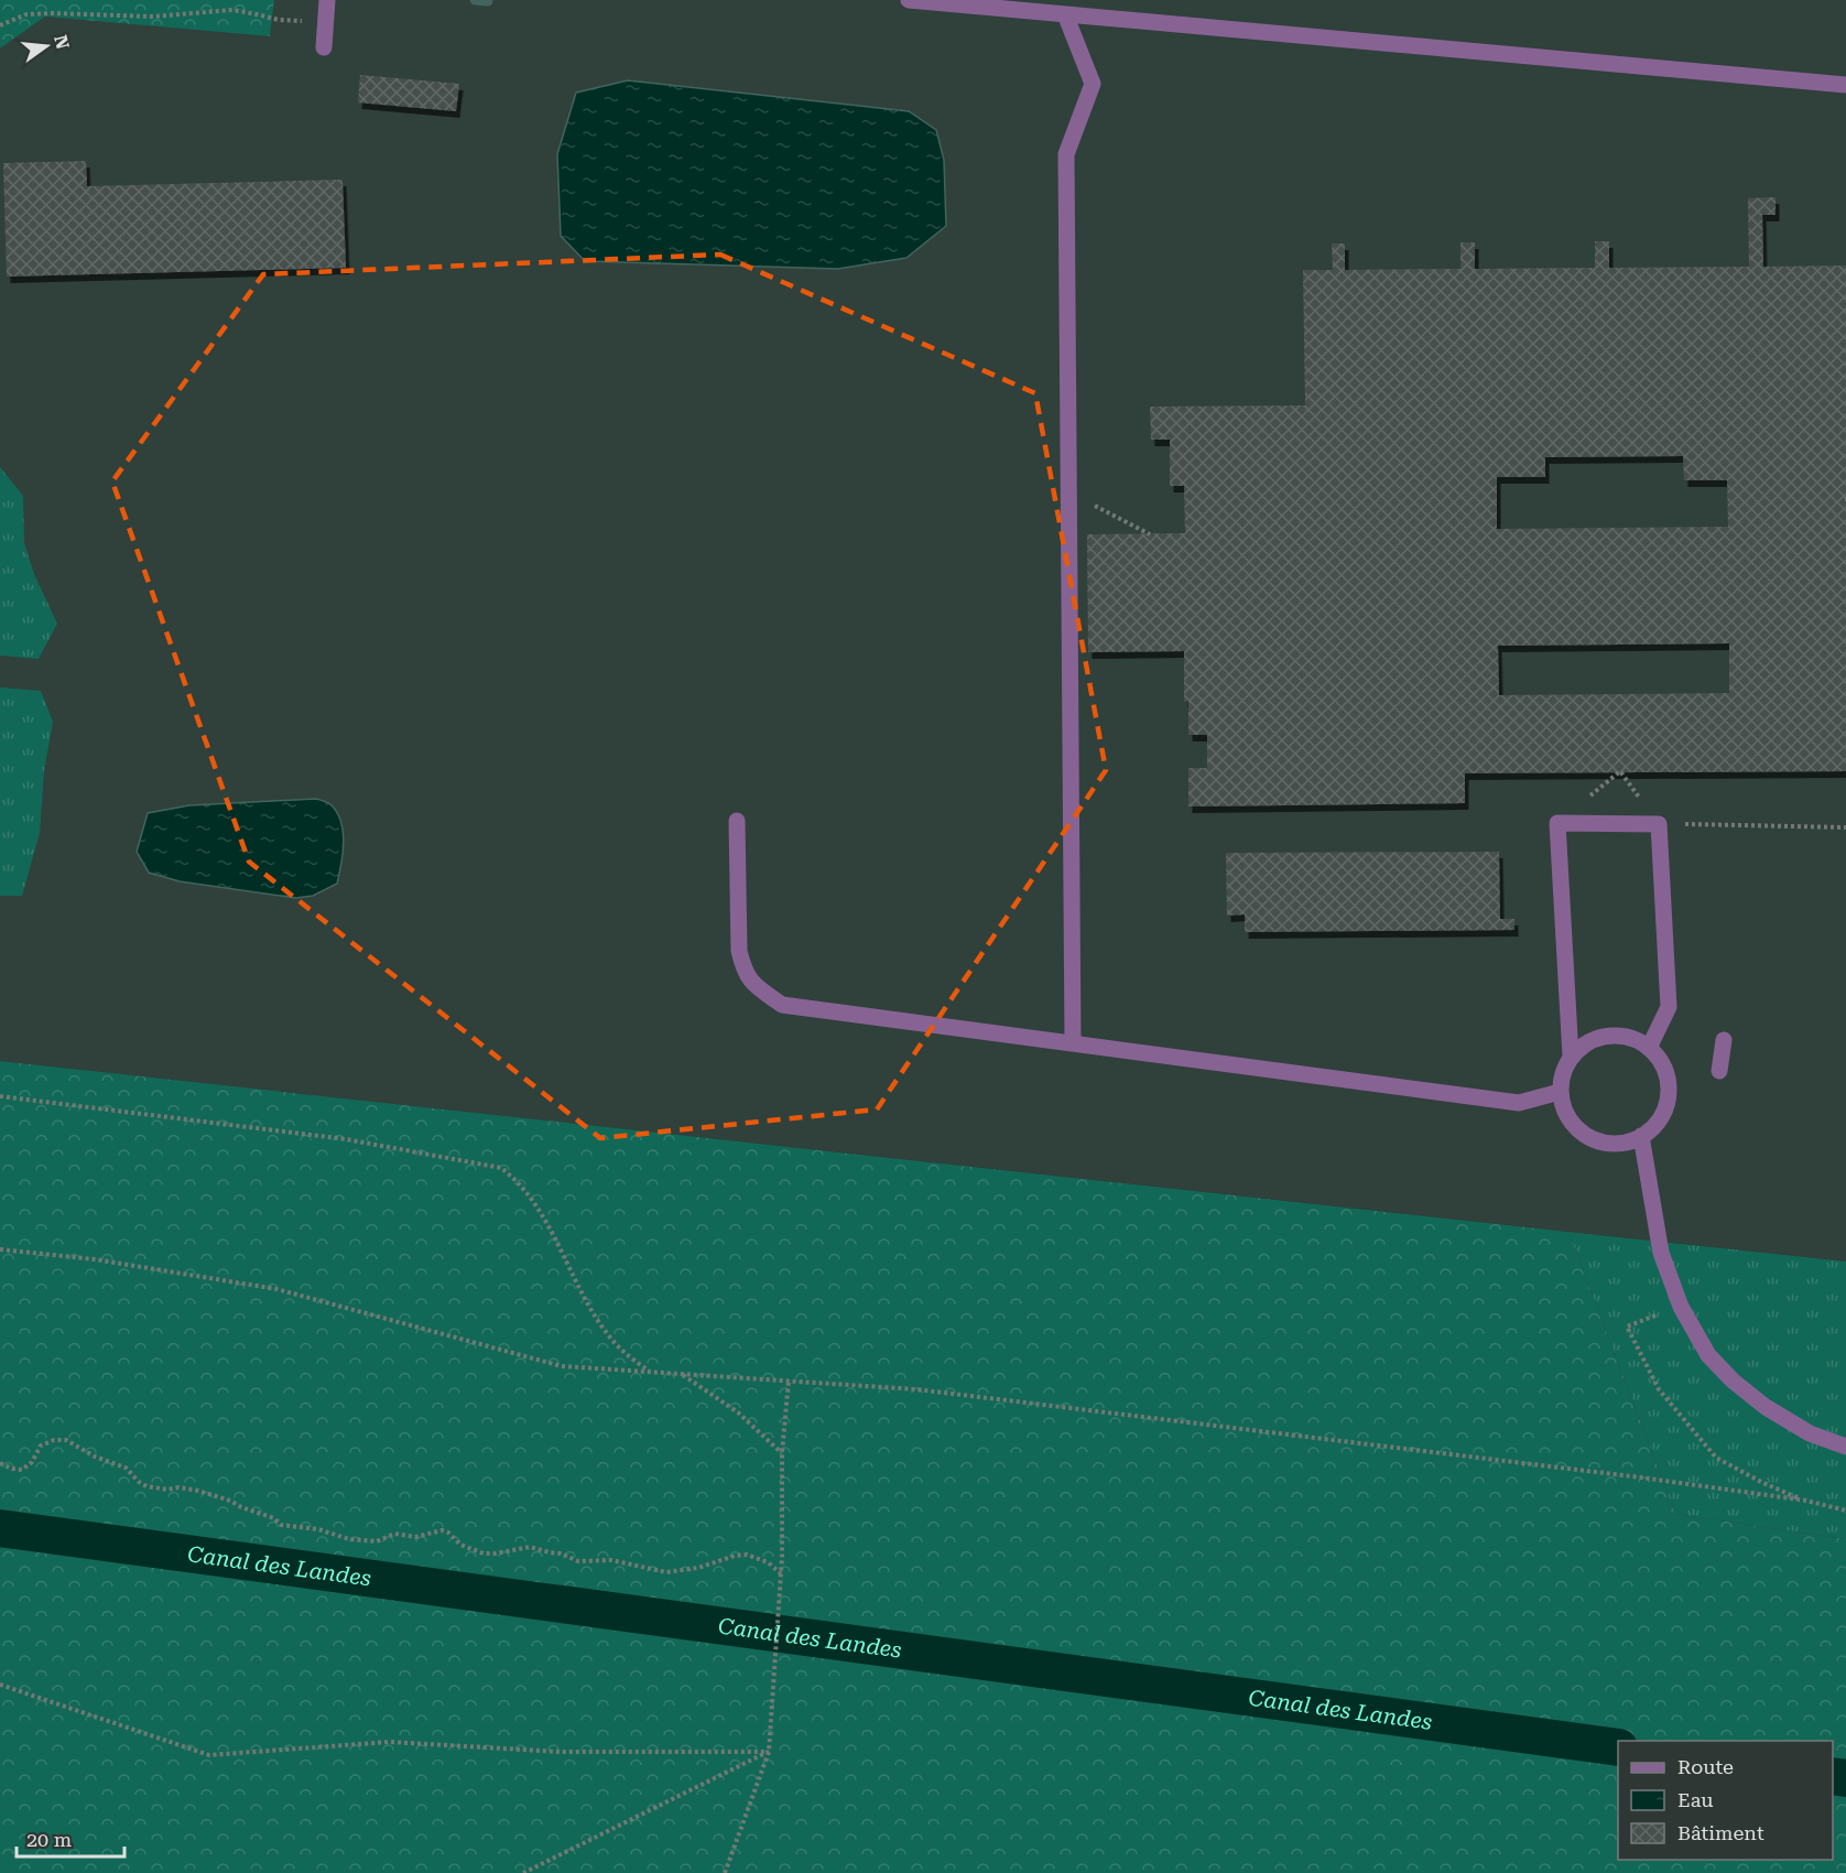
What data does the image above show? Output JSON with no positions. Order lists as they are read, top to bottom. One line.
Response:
{"water":["Canal des Landes"],"legend":["Route","Eau","Bâtiment"],"scale_bar":"20 m","north":"right"}
